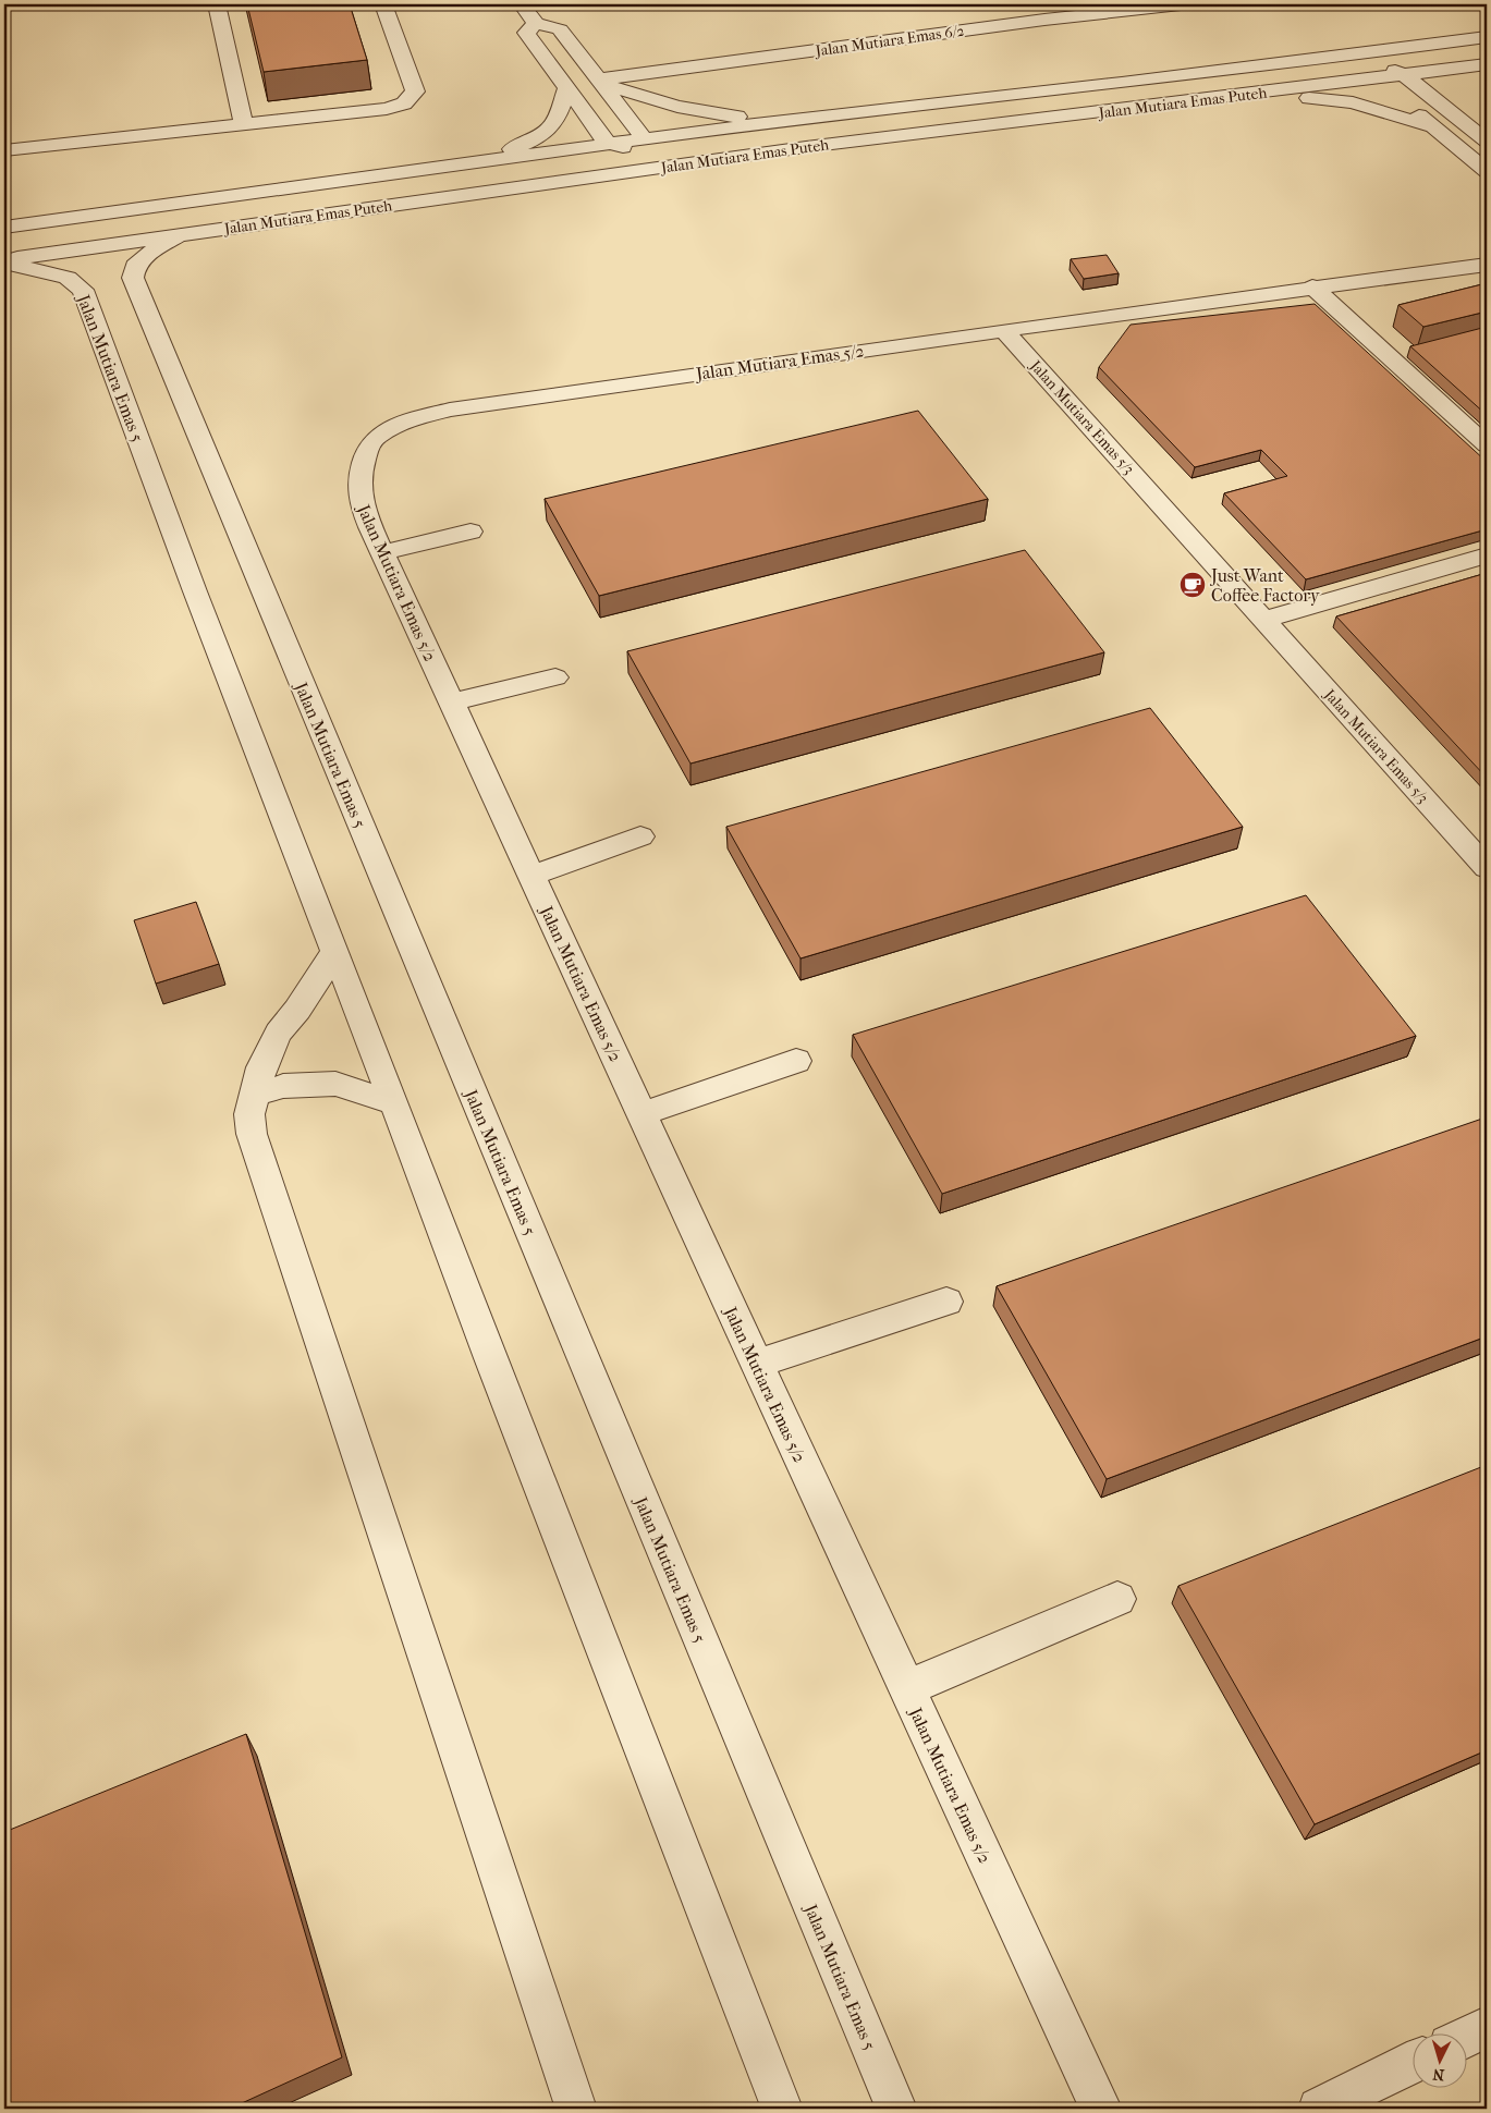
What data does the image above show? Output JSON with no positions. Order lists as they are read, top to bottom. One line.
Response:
{"streets":{"street":["Jalan Mutiara Emas 6/2","Jalan Mutiara Emas Puteh","Jalan Mutiara Emas 5/2","Jalan Mutiara Emas 5","Jalan Mutiara Emas 5/3"]},"crossings":[["Jalan Mutiara Emas Puteh","Jalan Mutiara Emas 5"],["Jalan Mutiara Emas 5/2","Jalan Mutiara Emas 5/3"]],"places":{"cafe":["Just Want Coffee Factory"]},"north":"bottom"}
